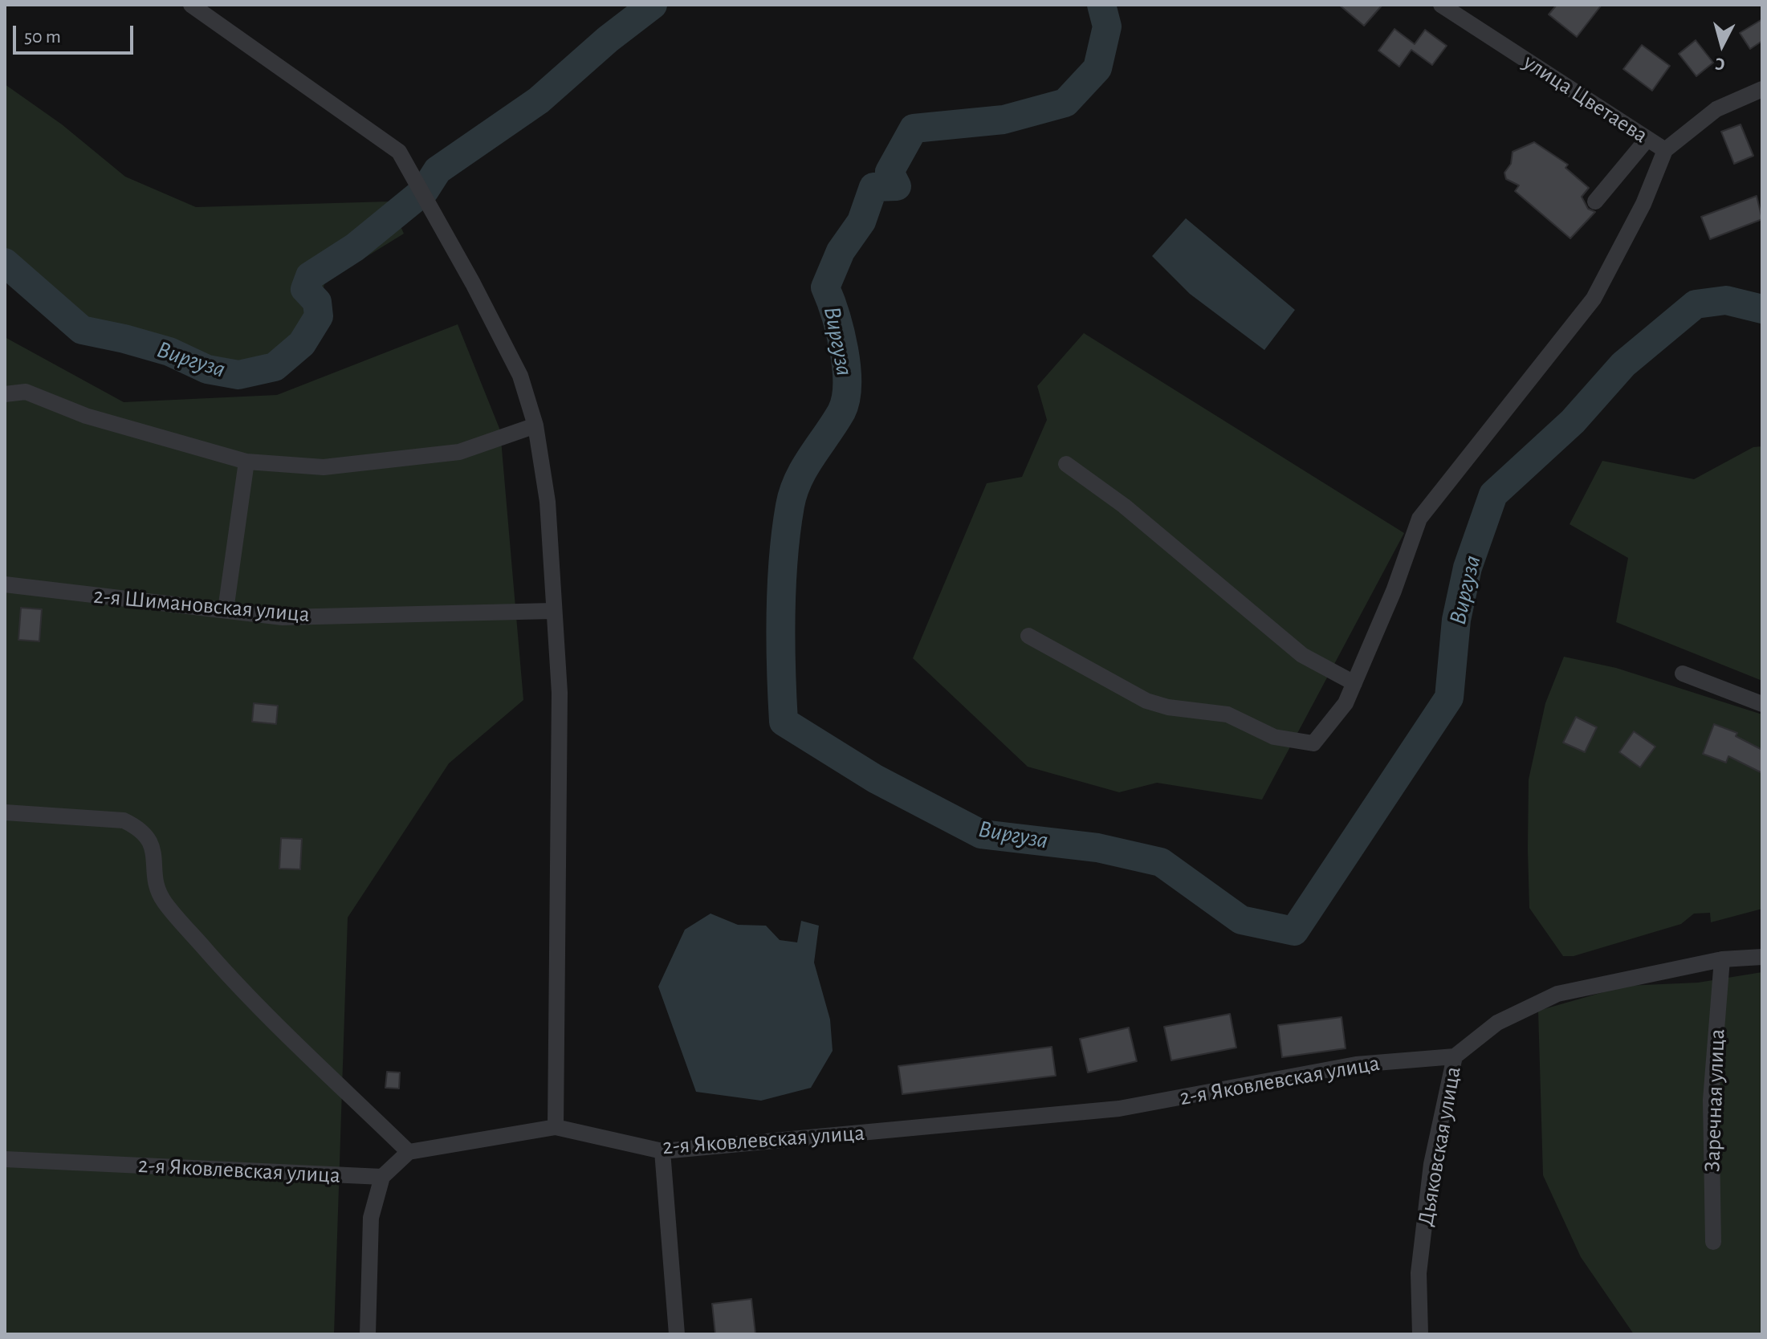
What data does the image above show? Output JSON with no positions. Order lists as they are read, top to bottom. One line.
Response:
{"streets":{"street":["улица Цветаева","2-я Шимановская улица","2-я Яковлевская улица","Заречная улица","Дьяковская улица"]},"crossings":[["2-я Яковлевская улица","Дьяковская улица"],["Заречная улица","Дьяковская улица"]],"water":["Виргуза"],"scale_bar":"50 m","north":"bottom"}
